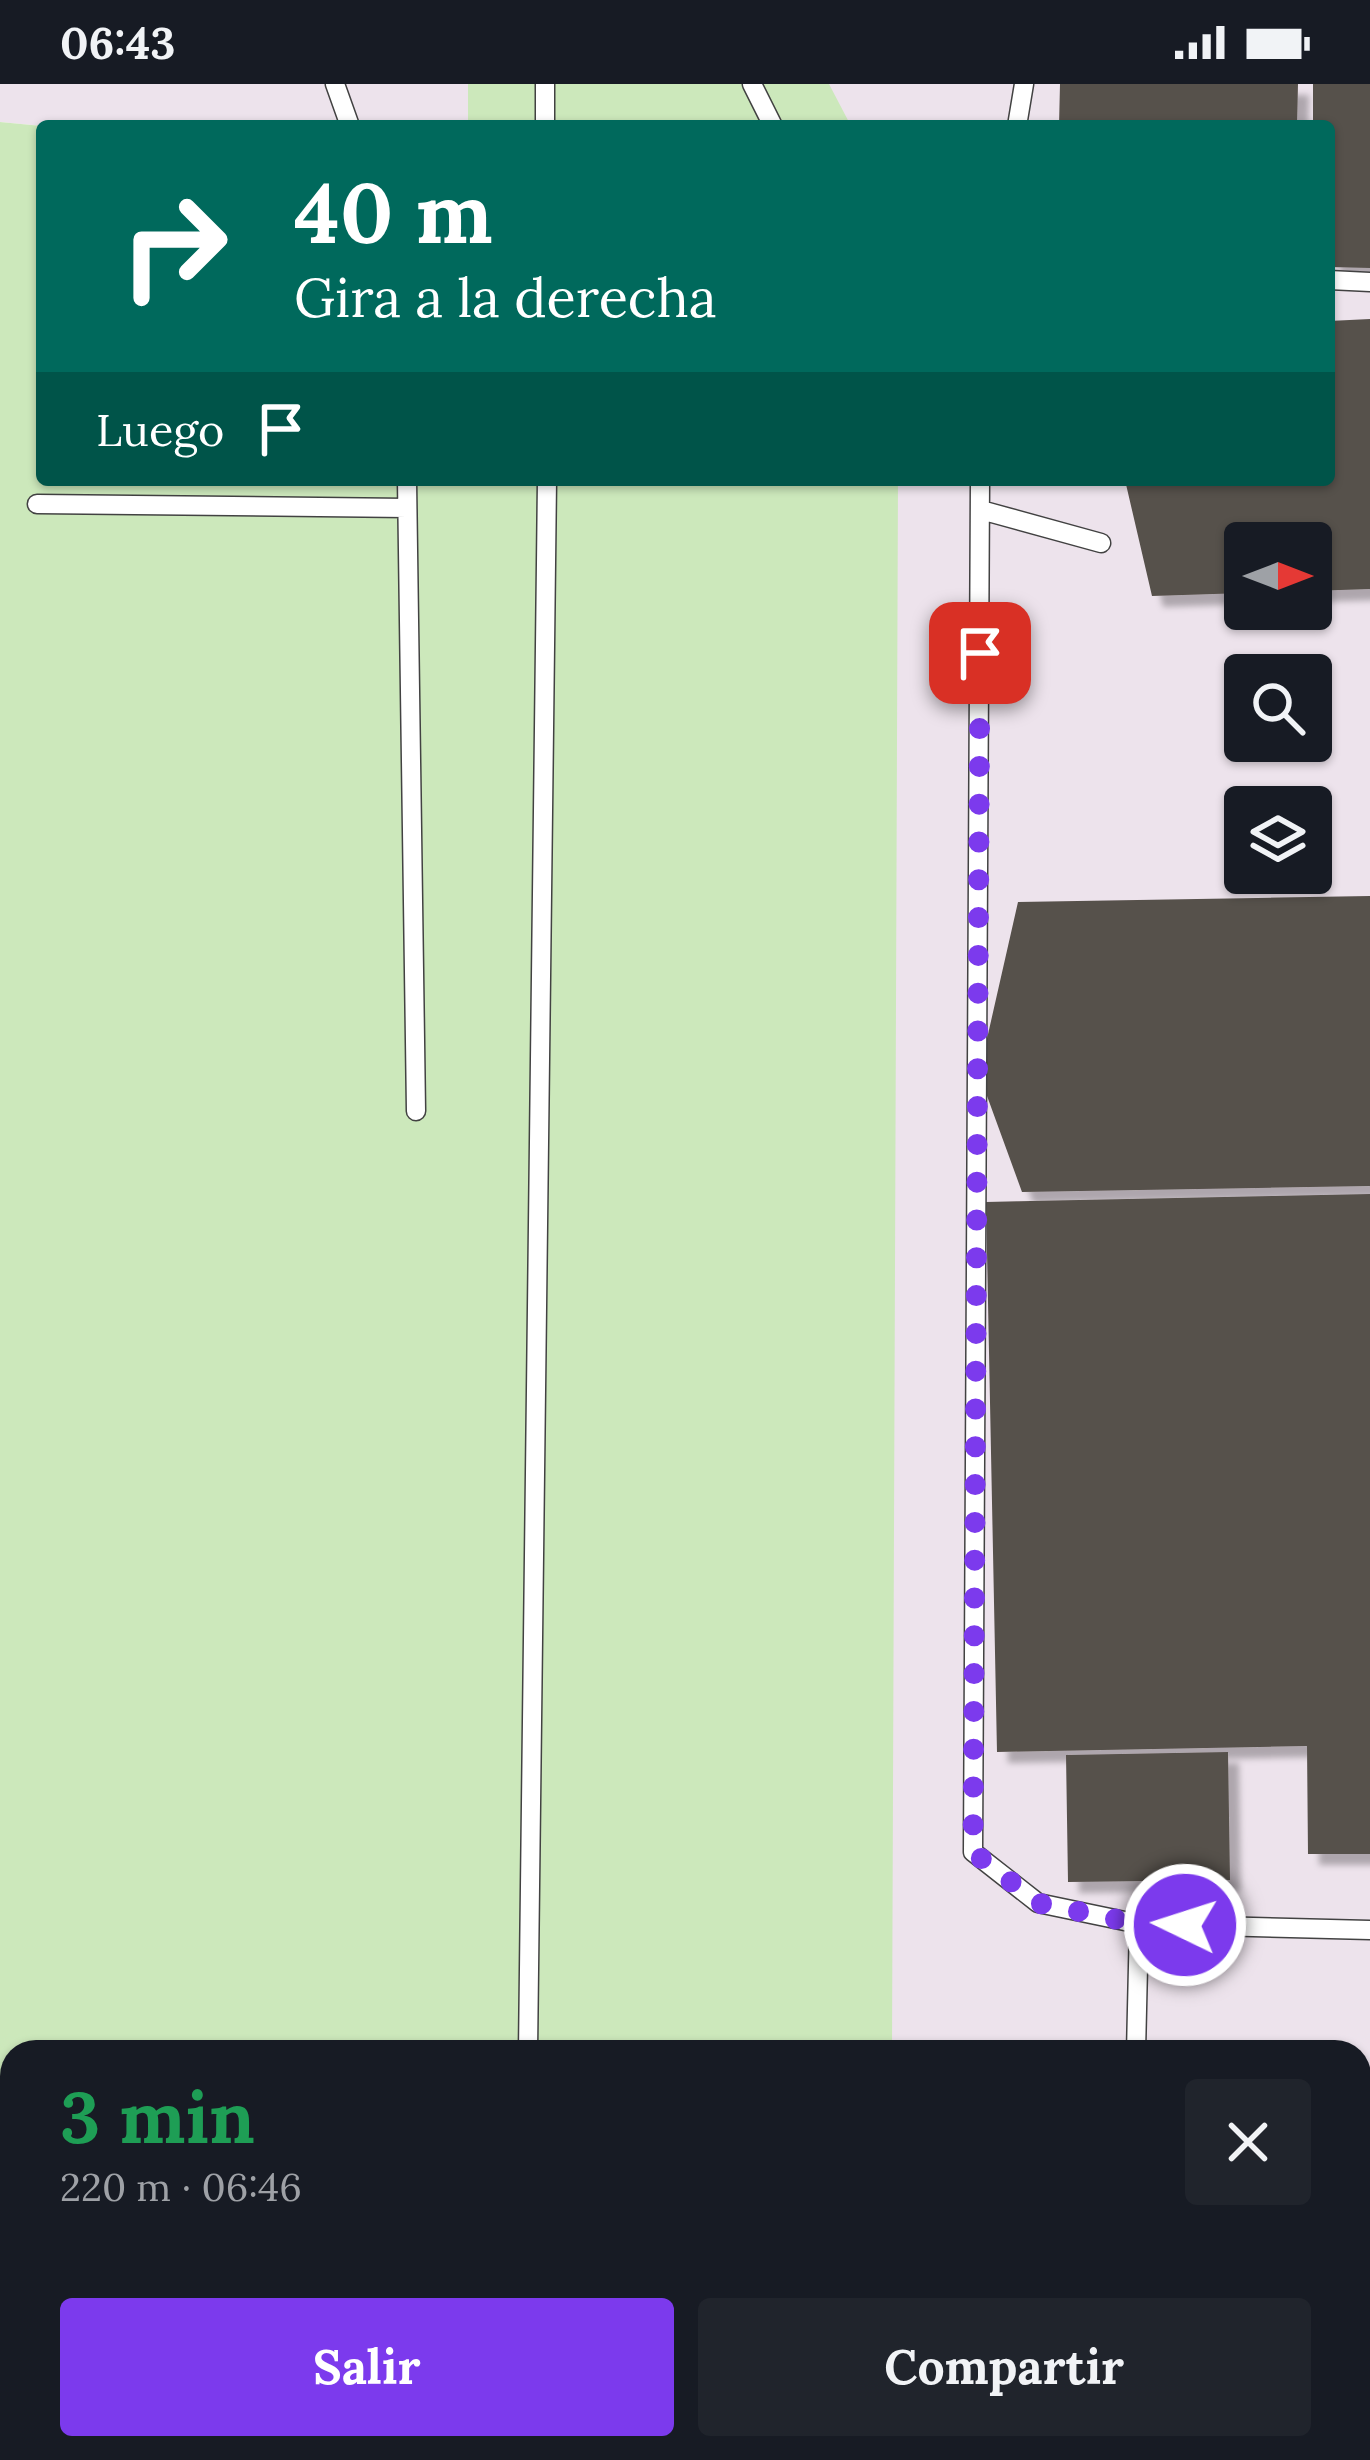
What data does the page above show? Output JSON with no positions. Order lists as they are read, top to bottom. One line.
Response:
{"north":"right","page":{"status":"06:43","turn":["40 m","Gira a la derecha"],"then":"Luego","heading":["3 min","220 m · 06:46"],"buttons":["Salir","Compartir"]}}
